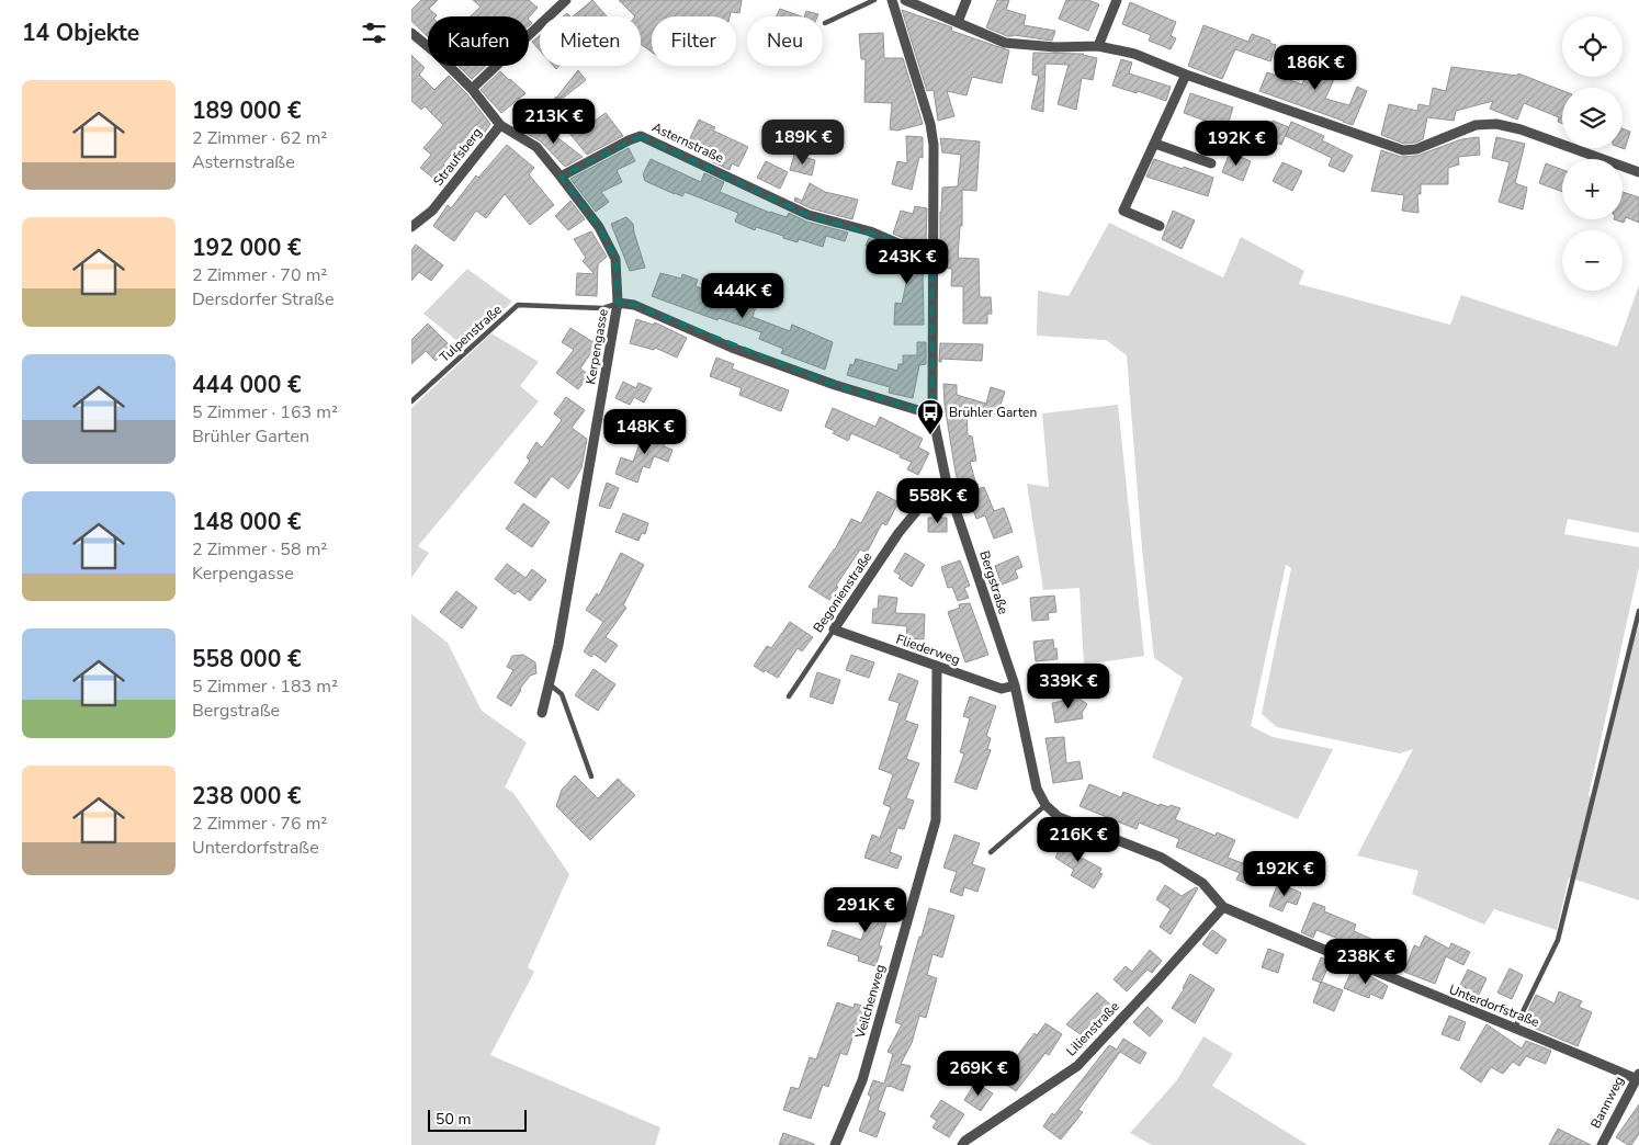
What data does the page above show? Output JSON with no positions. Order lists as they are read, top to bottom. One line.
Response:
{"streets":{"street":["Asternstraße","Straufsberg","Kerpengasse","Bergstraße","Begonienstraße","Fliederweg","Veilchenweg","Unterdorfstraße","Lilienstraße","Bannweg"],"lane":["Tulpenstraße"]},"crossings":[["Asternstraße","Kerpengasse"],["Asternstraße","Bergstraße"],["Straufsberg","Kerpengasse"],["Tulpenstraße","Kerpengasse"],["Bergstraße","Begonienstraße"],["Bergstraße","Fliederweg"],["Begonienstraße","Fliederweg"],["Fliederweg","Veilchenweg"],["Unterdorfstraße","Lilienstraße"],["Unterdorfstraße","Bannweg"]],"places":{"bus stop":["Brühler Garten"]},"scale_bar":"50 m","page":{"heading":"14 Objekte","map_buttons":["+","−"],"chip":["Kaufen","Mieten","Filter","Neu"],"price":["186K €","213K €","189K €","192K €","243K €","444K €","148K €","558K €","339K €","216K €","192K €","291K €","238K €","269K €"],"list":[{"name":"189 000 €","note":"2 Zimmer · 62 m² · Asternstraße"},{"name":"192 000 €","note":"2 Zimmer · 70 m² · Dersdorfer Straße"},{"name":"444 000 €","note":"5 Zimmer · 163 m² · Brühler Garten"},{"name":"148 000 €","note":"2 Zimmer · 58 m² · Kerpengasse"},{"name":"558 000 €","note":"5 Zimmer · 183 m² · Bergstraße"},{"name":"238 000 €","note":"2 Zimmer · 76 m² · Unterdorfstraße"}],"scale":"50 m"}}
